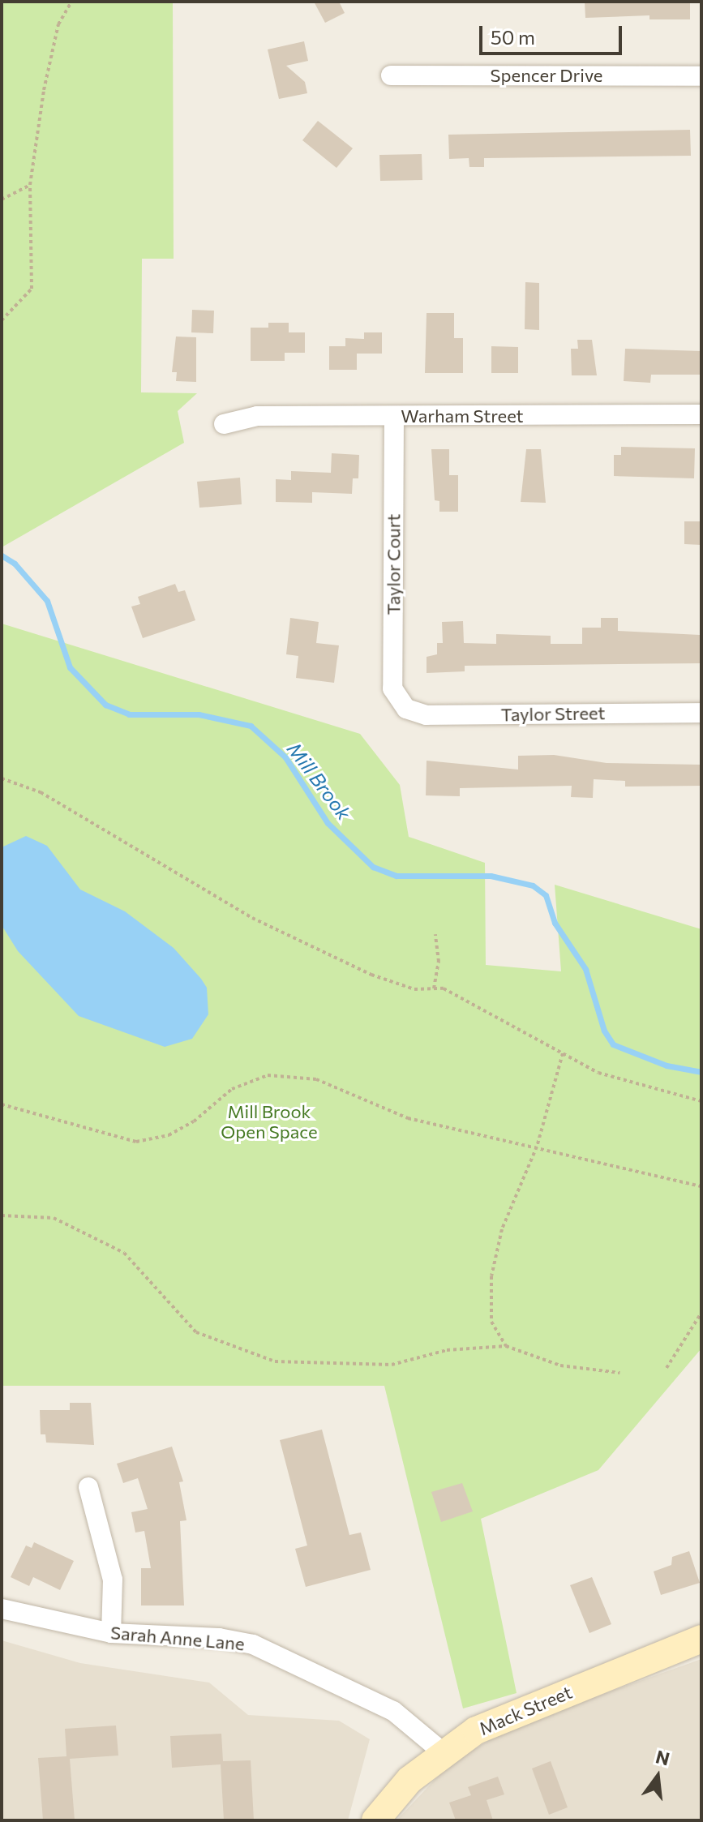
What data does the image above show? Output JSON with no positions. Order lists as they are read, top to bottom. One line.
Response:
{"streets":{"street":["Spencer Drive","Warham Street","Taylor Court","Taylor Street","Sarah Anne Lane","Mack Street"]},"crossings":[["Warham Street","Taylor Court"],["Taylor Court","Taylor Street"],["Sarah Anne Lane","Mack Street"]],"water":["Mill Brook"],"parks":["Mill Brook Open Space"],"scale_bar":"50 m","north":"top"}
